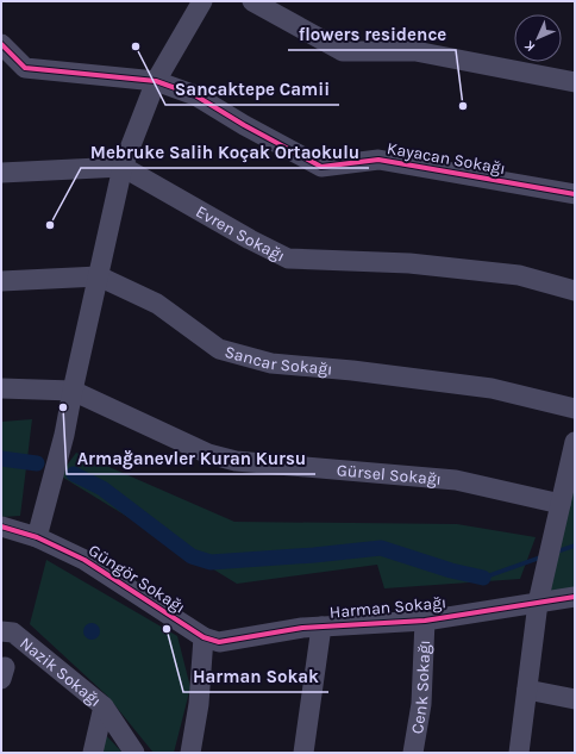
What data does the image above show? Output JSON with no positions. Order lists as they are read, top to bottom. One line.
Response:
{"streets":{"street":["Kayacan Sokağı","Evren Sokağı","Sancar Sokağı","Gürsel Sokağı","Güngör Sokağı","Harman Sokağı","Nazik Sokağı","Cenk Sokağı"]},"crossings":[["Güngör Sokağı","Harman Sokağı"],["Harman Sokağı","Cenk Sokağı"]],"places":["Sancaktepe Camii","flowers residence","Mebruke Salih Koçak Ortaokulu","Armağanevler Kuran Kursu","Harman Sokak"],"north":"bottom left"}
